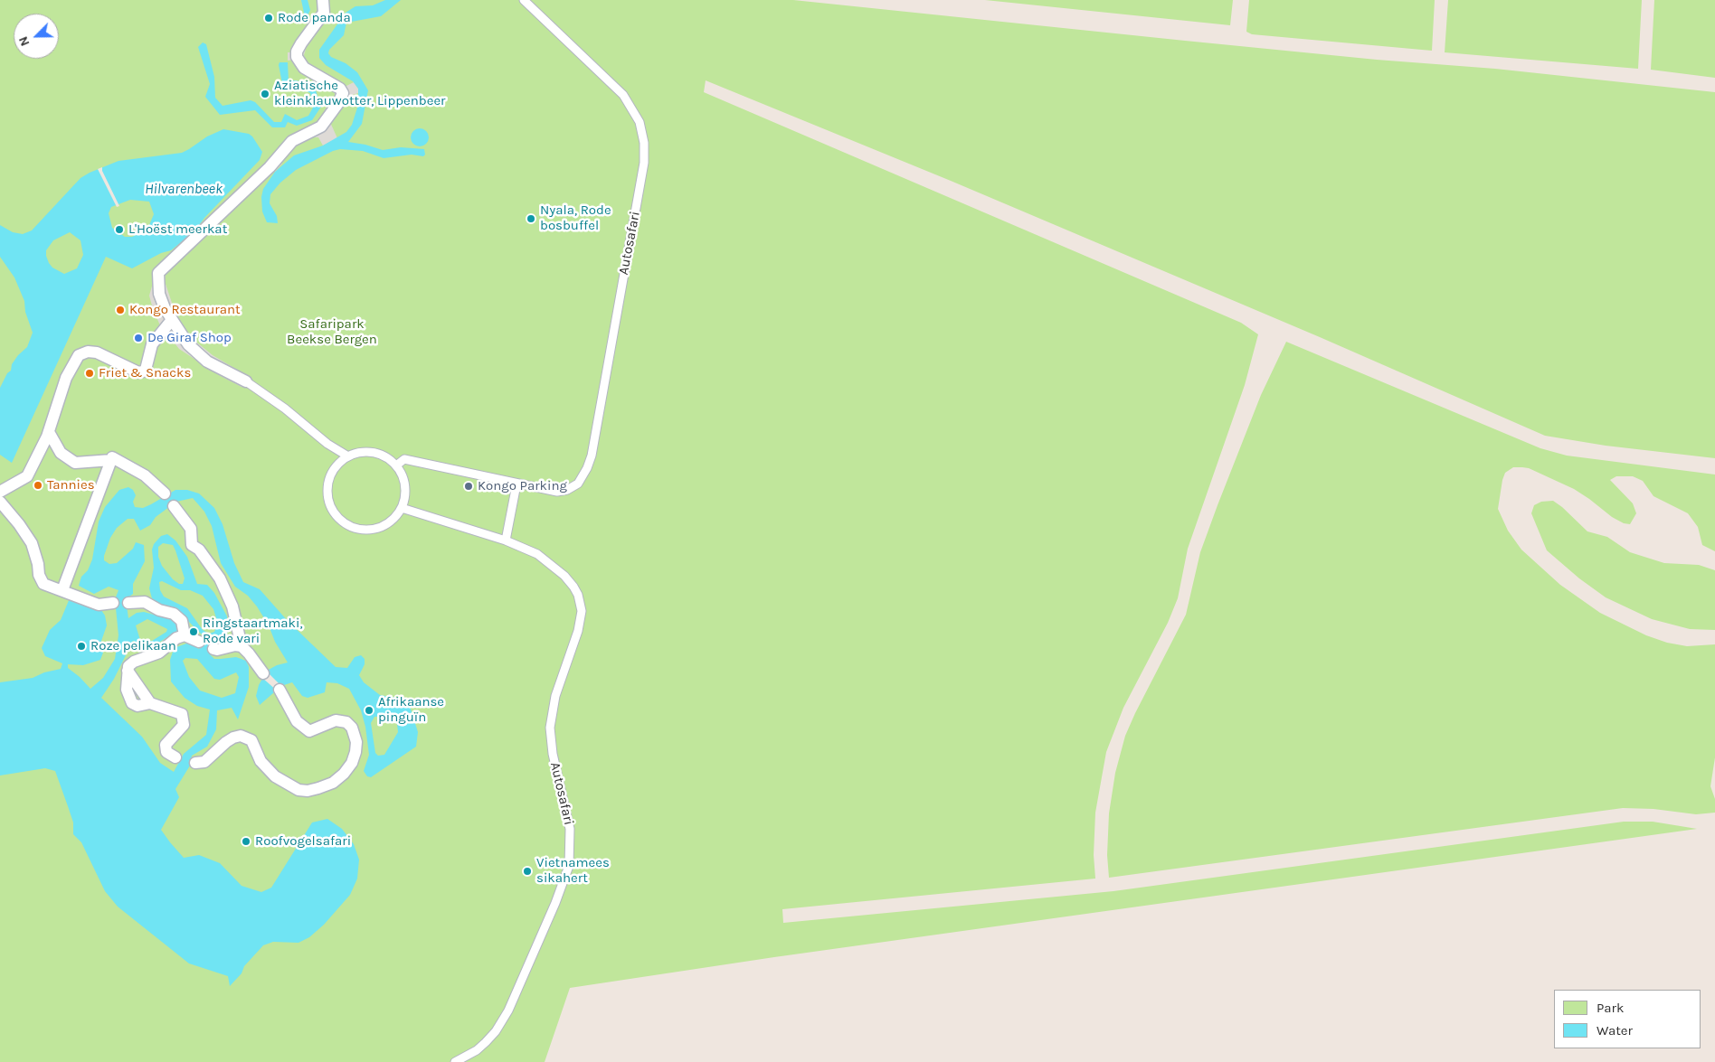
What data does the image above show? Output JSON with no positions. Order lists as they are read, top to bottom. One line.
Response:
{"streets":{"lane":["Autosafari"]},"water":["Hilvarenbeek"],"parks":["Safaripark Beekse Bergen"],"places":["Rode panda","Aziatische kleinklauwotter, Lippenbeer","Nyala, Rode bosbuffel","L'Hoëst meerkat","Kongo Restaurant","De Giraf Shop","Friet & Snacks","Tannies","Kongo Parking","Ringstaartmaki, Rode vari","Roze pelikaan","Afrikaanse pinguïn","Roofvogelsafari","Vietnamees sikahert"],"legend":["Park","Water"],"north":"bottom left"}
